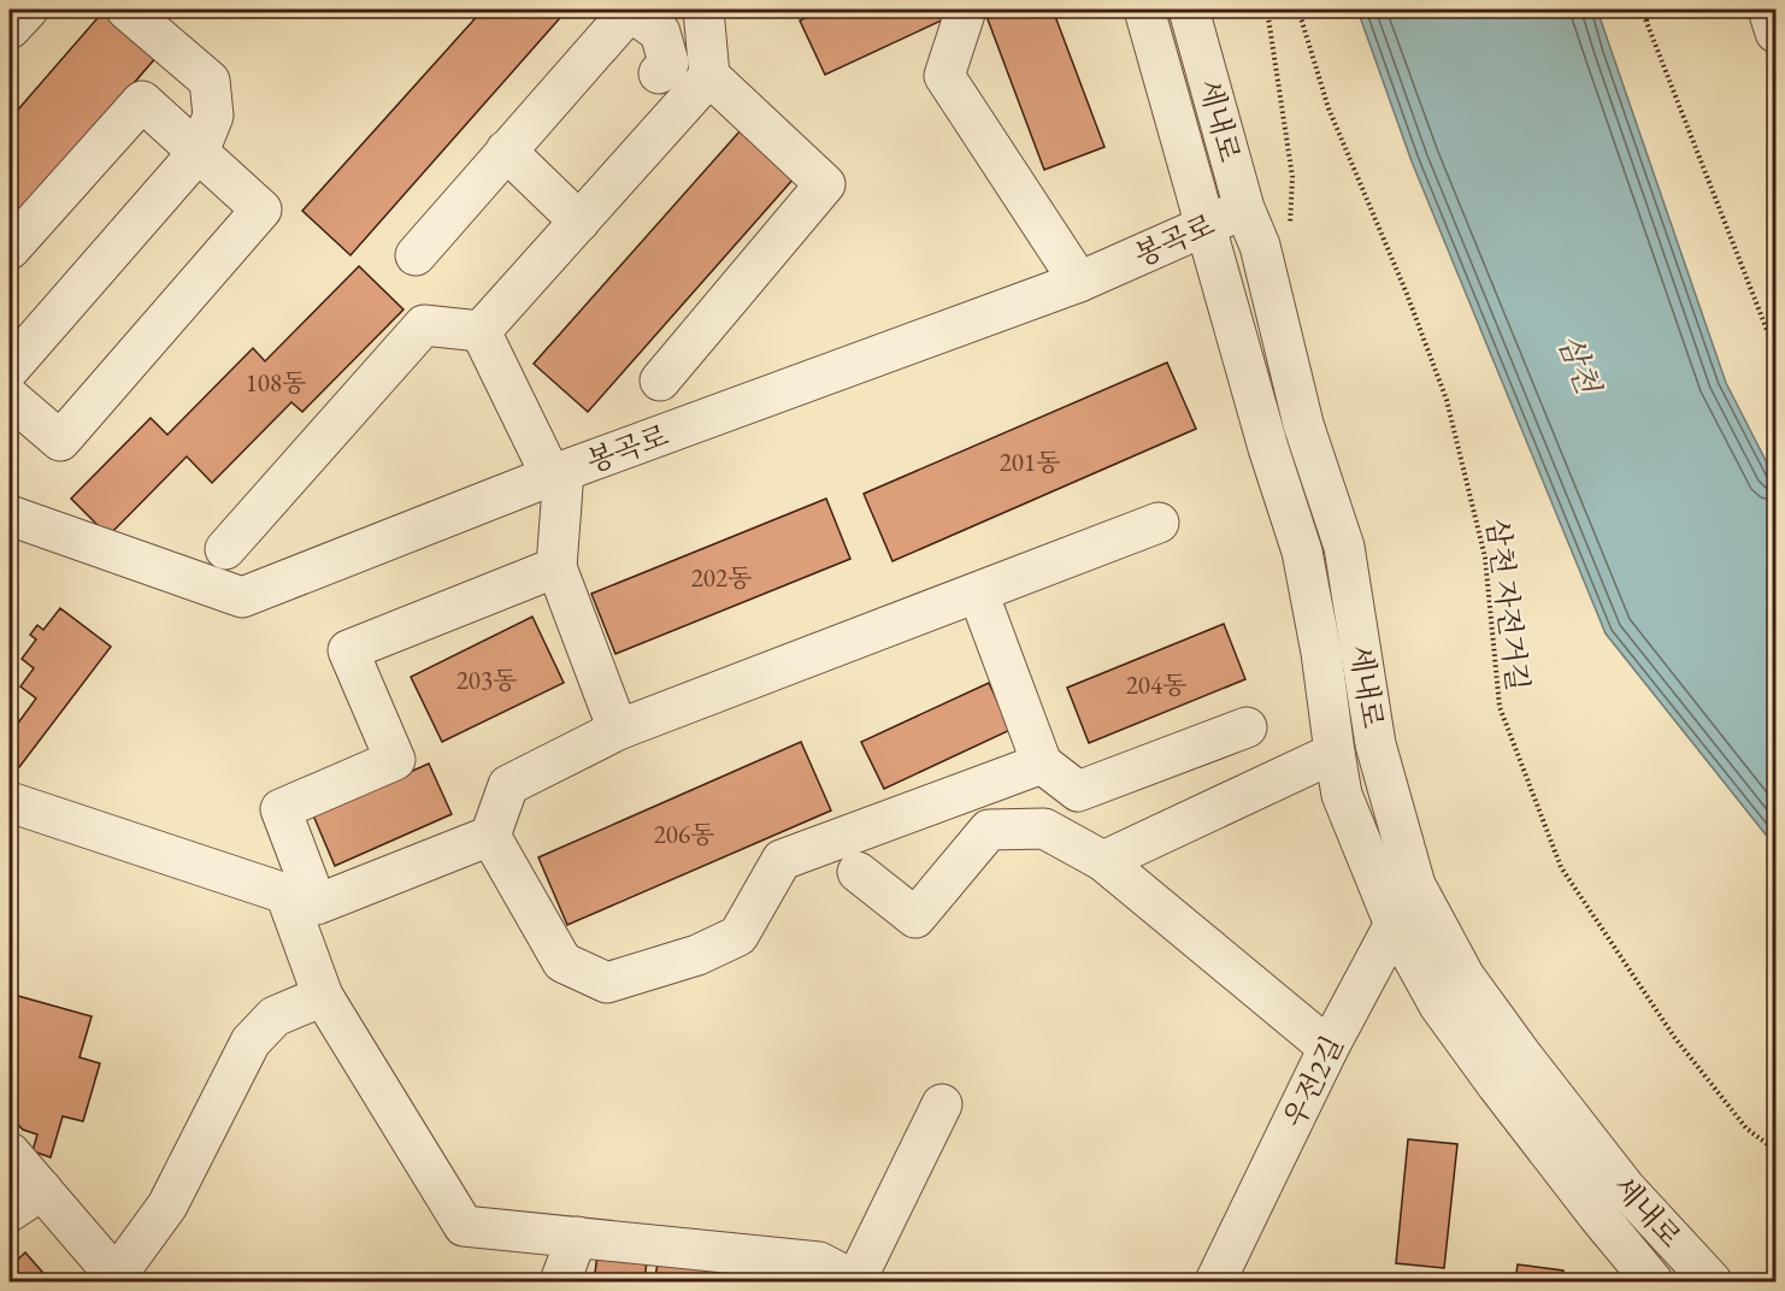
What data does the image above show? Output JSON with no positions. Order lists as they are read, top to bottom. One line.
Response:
{"streets":{"street":["세내로","봉곡로","우전2길"],"path":["삼천 자전거길"]},"crossings":[["세내로","봉곡로"],["세내로","우전2길"]],"water":["삼천"],"house_numbers":["108동","201동","202동","203동","204동","206동"]}
